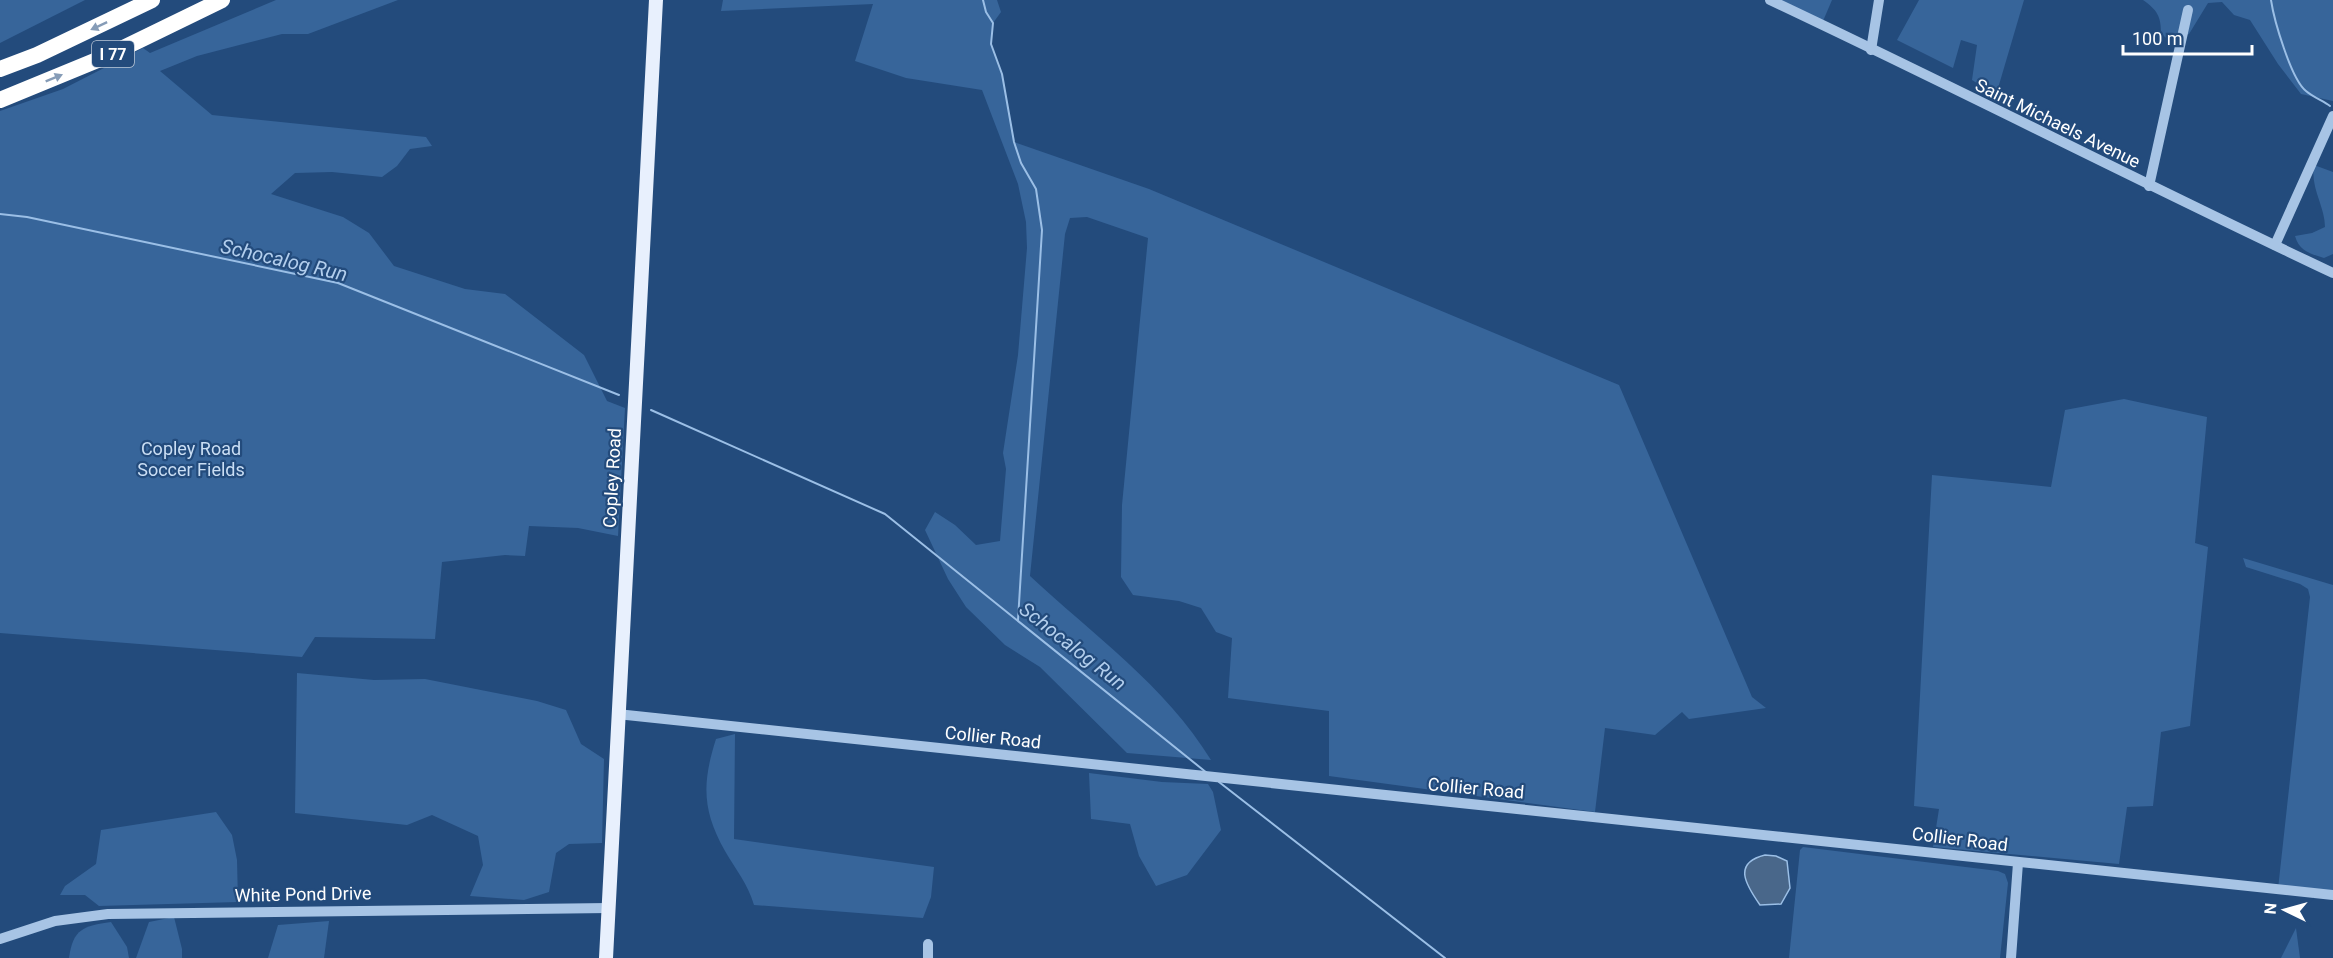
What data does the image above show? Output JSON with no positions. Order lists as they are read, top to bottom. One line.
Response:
{"streets":{"highway":["I 77"],"main road":["Copley Road"],"street":["Saint Michaels Avenue","Collier Road","White Pond Drive"]},"crossings":[["Copley Road","Collier Road"],["Copley Road","White Pond Drive"]],"water":["Schocalog Run"],"parks":["Copley Road Soccer Fields"],"scale_bar":"100 m","north":"left"}
